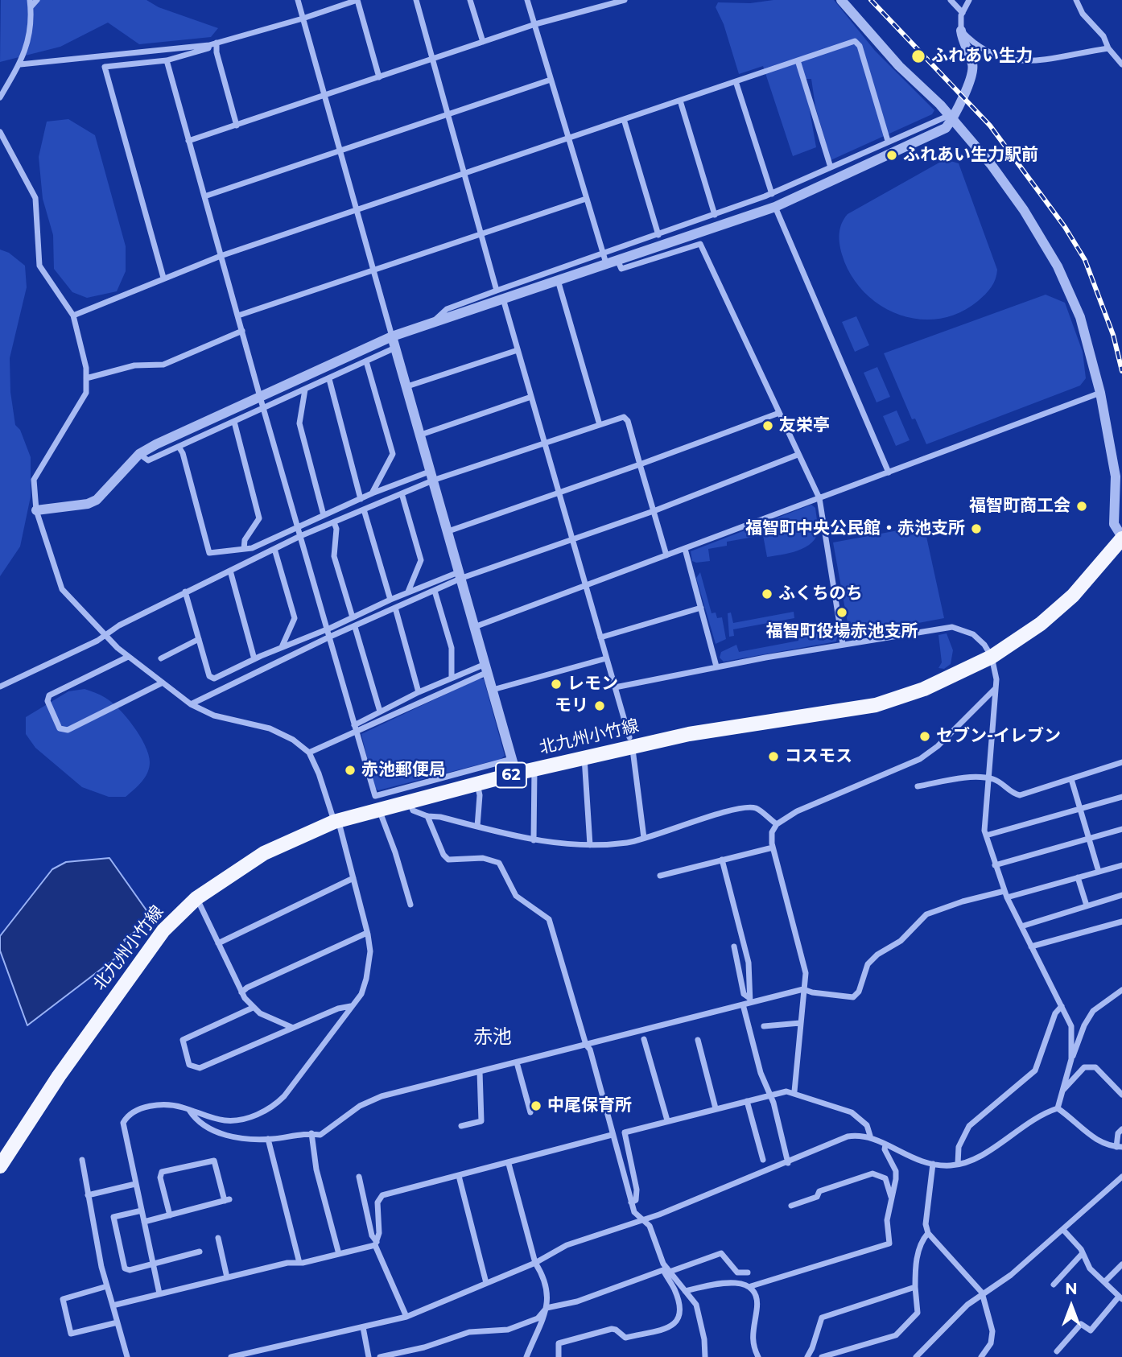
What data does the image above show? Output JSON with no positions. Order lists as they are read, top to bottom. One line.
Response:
{"streets":{"main road":["北九州小竹線","62"]},"districts":["赤池"],"places":["ふれあい生力","ふれあい生力駅前","友栄亭","福智町商工会","福智町中央公民館・赤池支所","ふくちのち","福智町役場赤池支所","レモン","モリ","セブン-イレブン","コスモス","赤池郵便局","中尾保育所"],"north":"top"}
